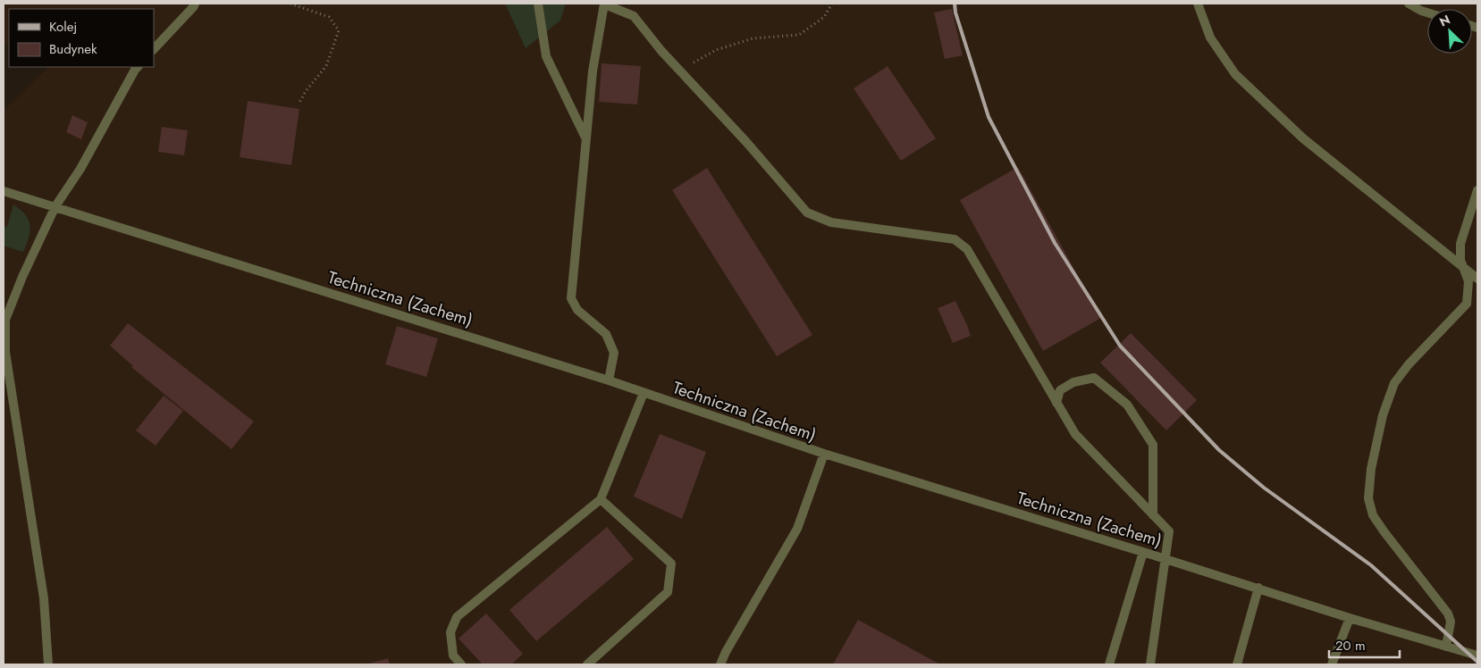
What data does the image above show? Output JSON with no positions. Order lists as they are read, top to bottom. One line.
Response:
{"streets":{"lane":["Techniczna (Zachem)"]},"legend":["Kolej","Budynek"],"scale_bar":"20 m","north":"top left"}
